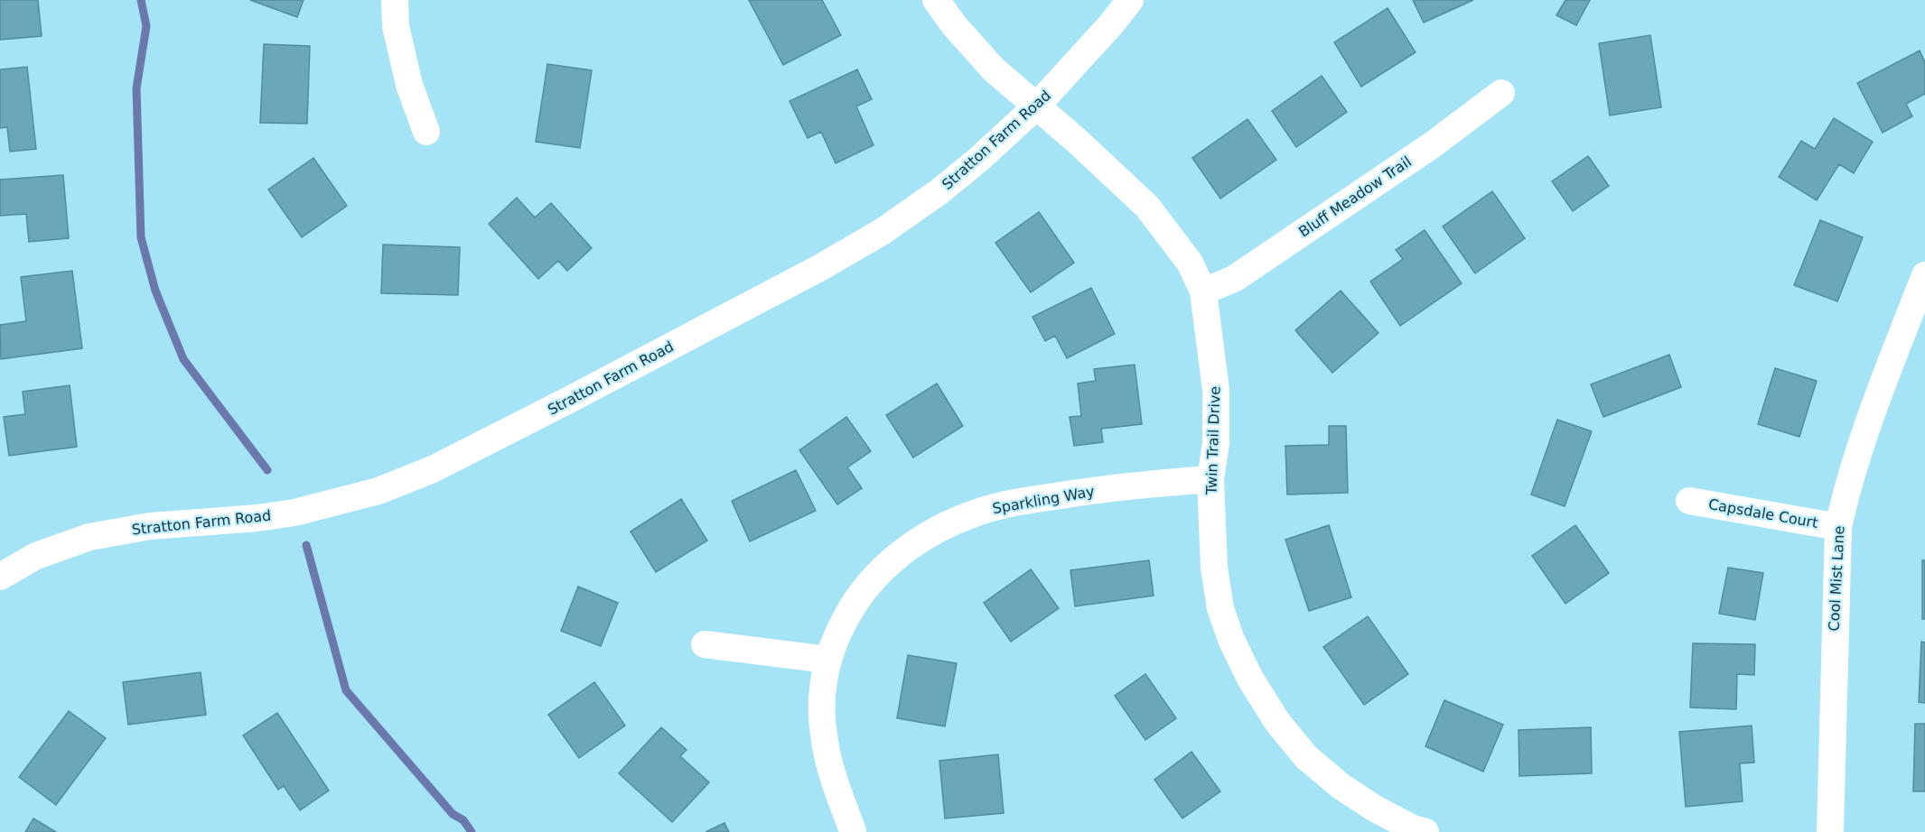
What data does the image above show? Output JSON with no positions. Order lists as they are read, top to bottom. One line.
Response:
{"streets":{"street":["Stratton Farm Road","Bluff Meadow Trail","Twin Trail Drive","Sparkling Way","Capsdale Court","Cool Mist Lane"]},"crossings":[["Stratton Farm Road","Twin Trail Drive"],["Bluff Meadow Trail","Twin Trail Drive"],["Twin Trail Drive","Sparkling Way"],["Capsdale Court","Cool Mist Lane"]]}
